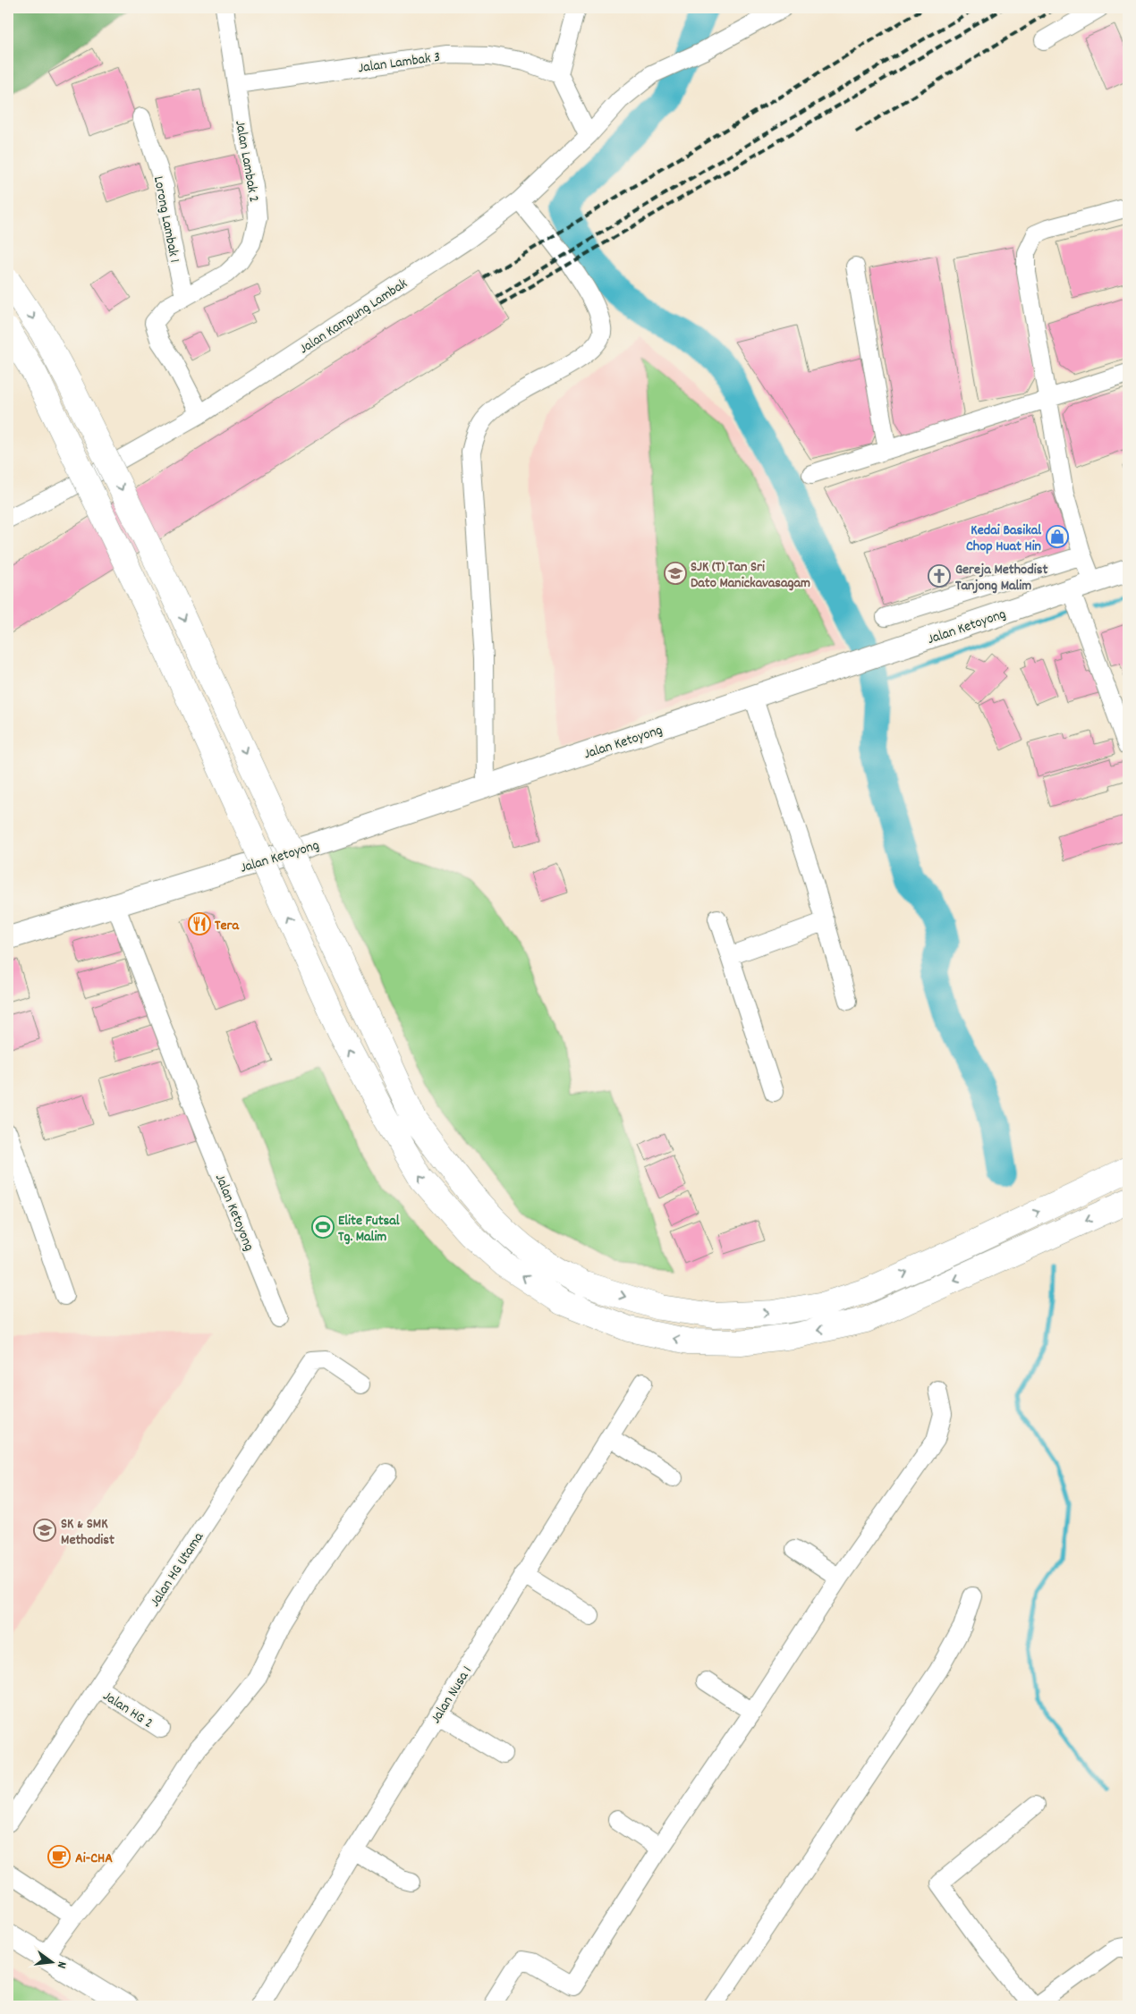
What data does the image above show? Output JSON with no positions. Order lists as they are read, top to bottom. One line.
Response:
{"streets":{"street":["Jalan Lambak 3","Jalan Lambak 2","Lorong Lambak 1","Jalan Kampung Lambak","Jalan Ketoyong","Jalan HG Utama","Jalan Nusa 1","Jalan HG 2"]},"crossings":[["Jalan Lambak 3","Jalan Lambak 2"],["Jalan Lambak 2","Lorong Lambak 1"],["Jalan Lambak 2","Jalan Kampung Lambak"],["Jalan HG Utama","Jalan HG 2"]],"places":{"shop":["Kedai Basikal Chop Huat Hin"],"school or university":["SJK (T) Tan Sri Dato Manickavasagam","SK & SMK Methodist"],"church":["Gereja Methodist Tanjong Malim"],"restaurant":["Tera"],"sports":["Elite Futsal Tg. Malim"],"cafe":["Ai-CHA"]},"north":"right"}
